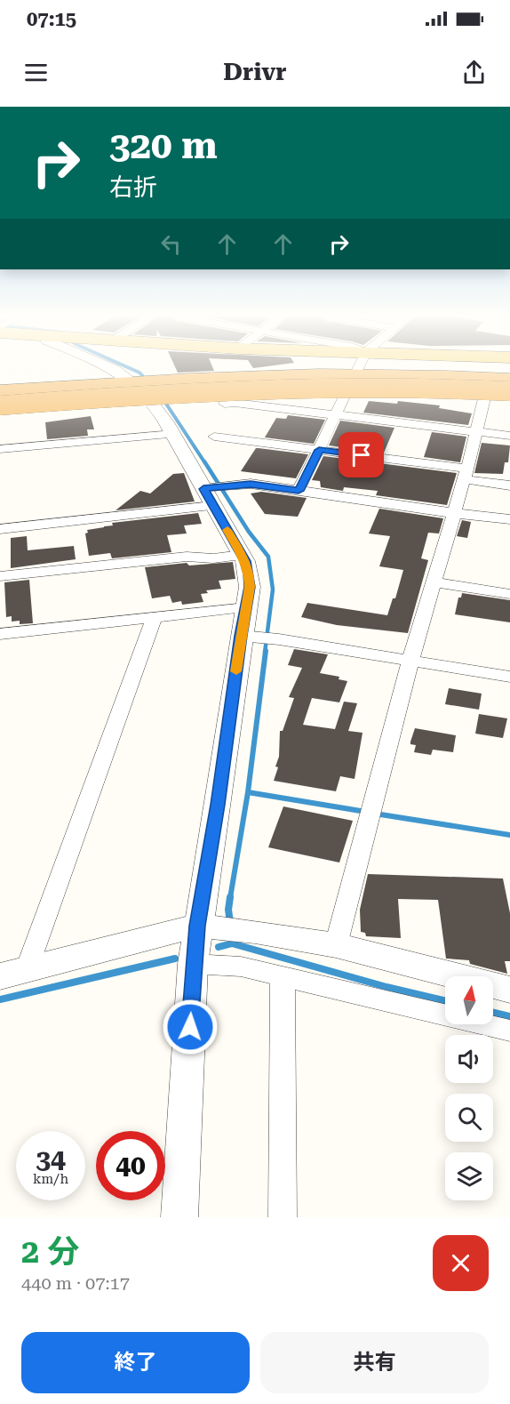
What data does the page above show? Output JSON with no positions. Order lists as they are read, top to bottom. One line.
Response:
{"north":"top","page":{"status":"07:15","header":"Drivr","turn":["320 m","右折"],"speed":"34 km/h","limit":"40","heading":["2 分","440 m · 07:17"],"buttons":["終了","共有"]}}
